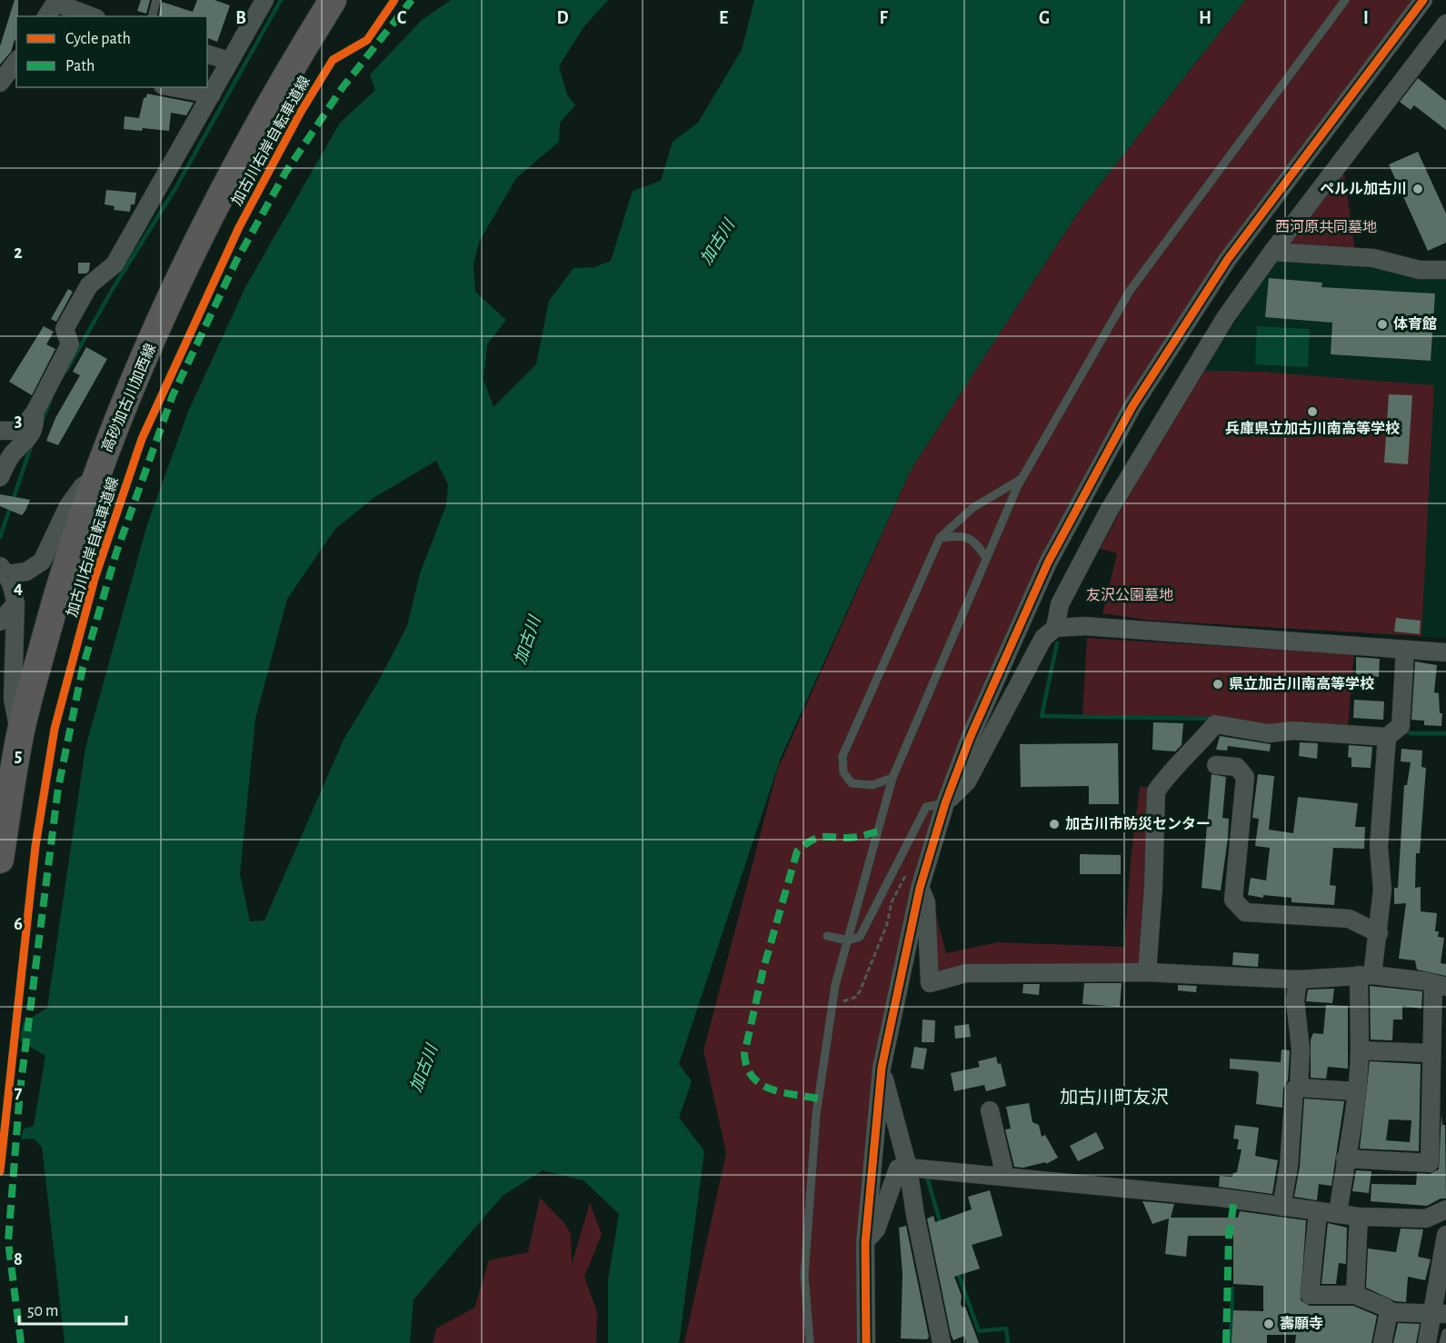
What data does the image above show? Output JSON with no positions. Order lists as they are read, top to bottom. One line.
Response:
{"streets":{"main road":["高砂加古川加西線"],"cycle path":["加古川右岸自転車道線"]},"districts":["加古川町友沢"],"water":["加古川"],"parks":["西河原共同墓地","友沢公園墓地"],"places":["ペルル加古川","体育館","兵庫県立加古川南高等学校","県立加古川南高等学校","加古川市防災センター","壽願寺"],"legend":["Cycle path","Path"],"scale_bar":"50 m","grid":{"columns":["B","C","D","E","F","G","H","I"],"rows":["2","3","4","5","6","7","8"]}}
